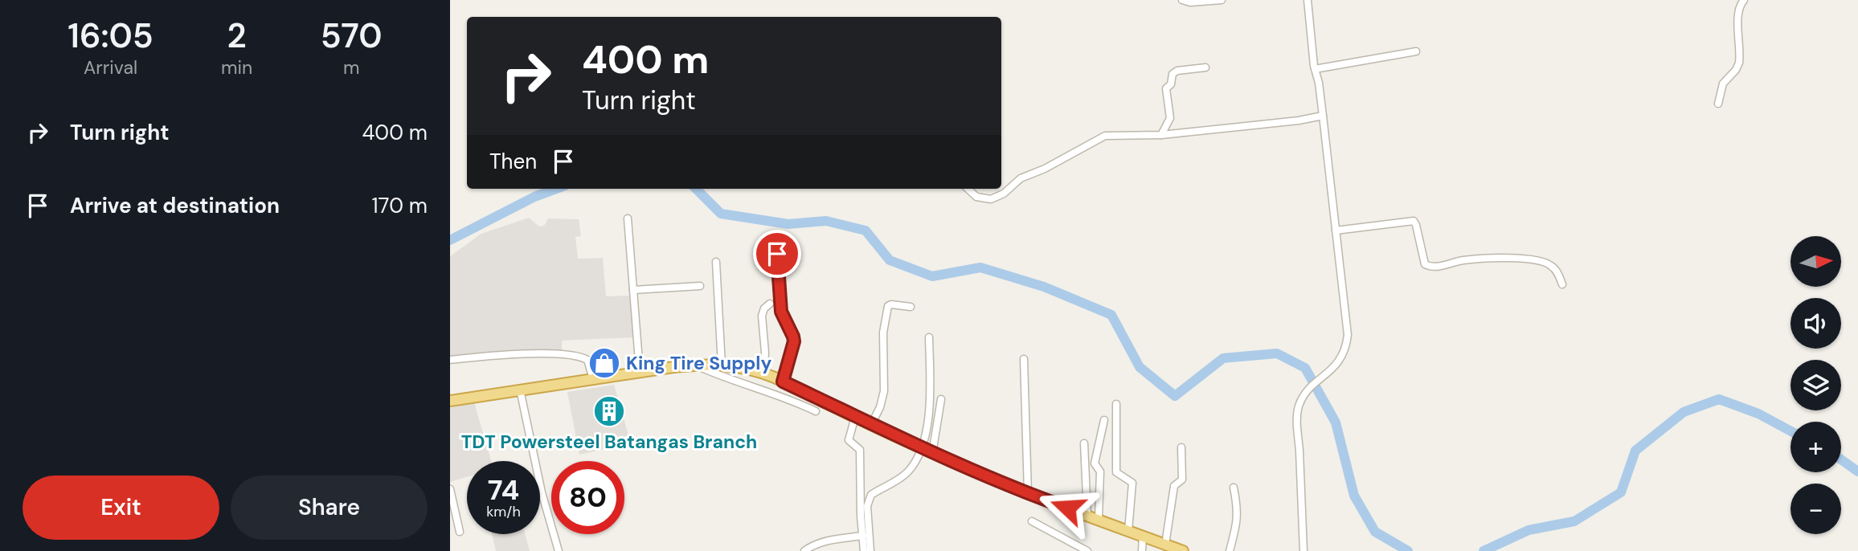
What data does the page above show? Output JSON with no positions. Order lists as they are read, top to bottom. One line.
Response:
{"places":{"shop":["King Tire Supply"],"building":["TDT Powersteel Batangas Branch"]},"north":"right","page":{"eta":["16:05","Arrival","2","min","570","m"],"turn":["400 m","Turn right"],"list":[{"name":"Turn right","value":"400 m"},{"name":"Arrive at destination","value":"170 m"}],"then":"Then","map_buttons":["+","−"],"speed":"74 km/h","limit":"80","buttons":["Exit","Share"]}}
